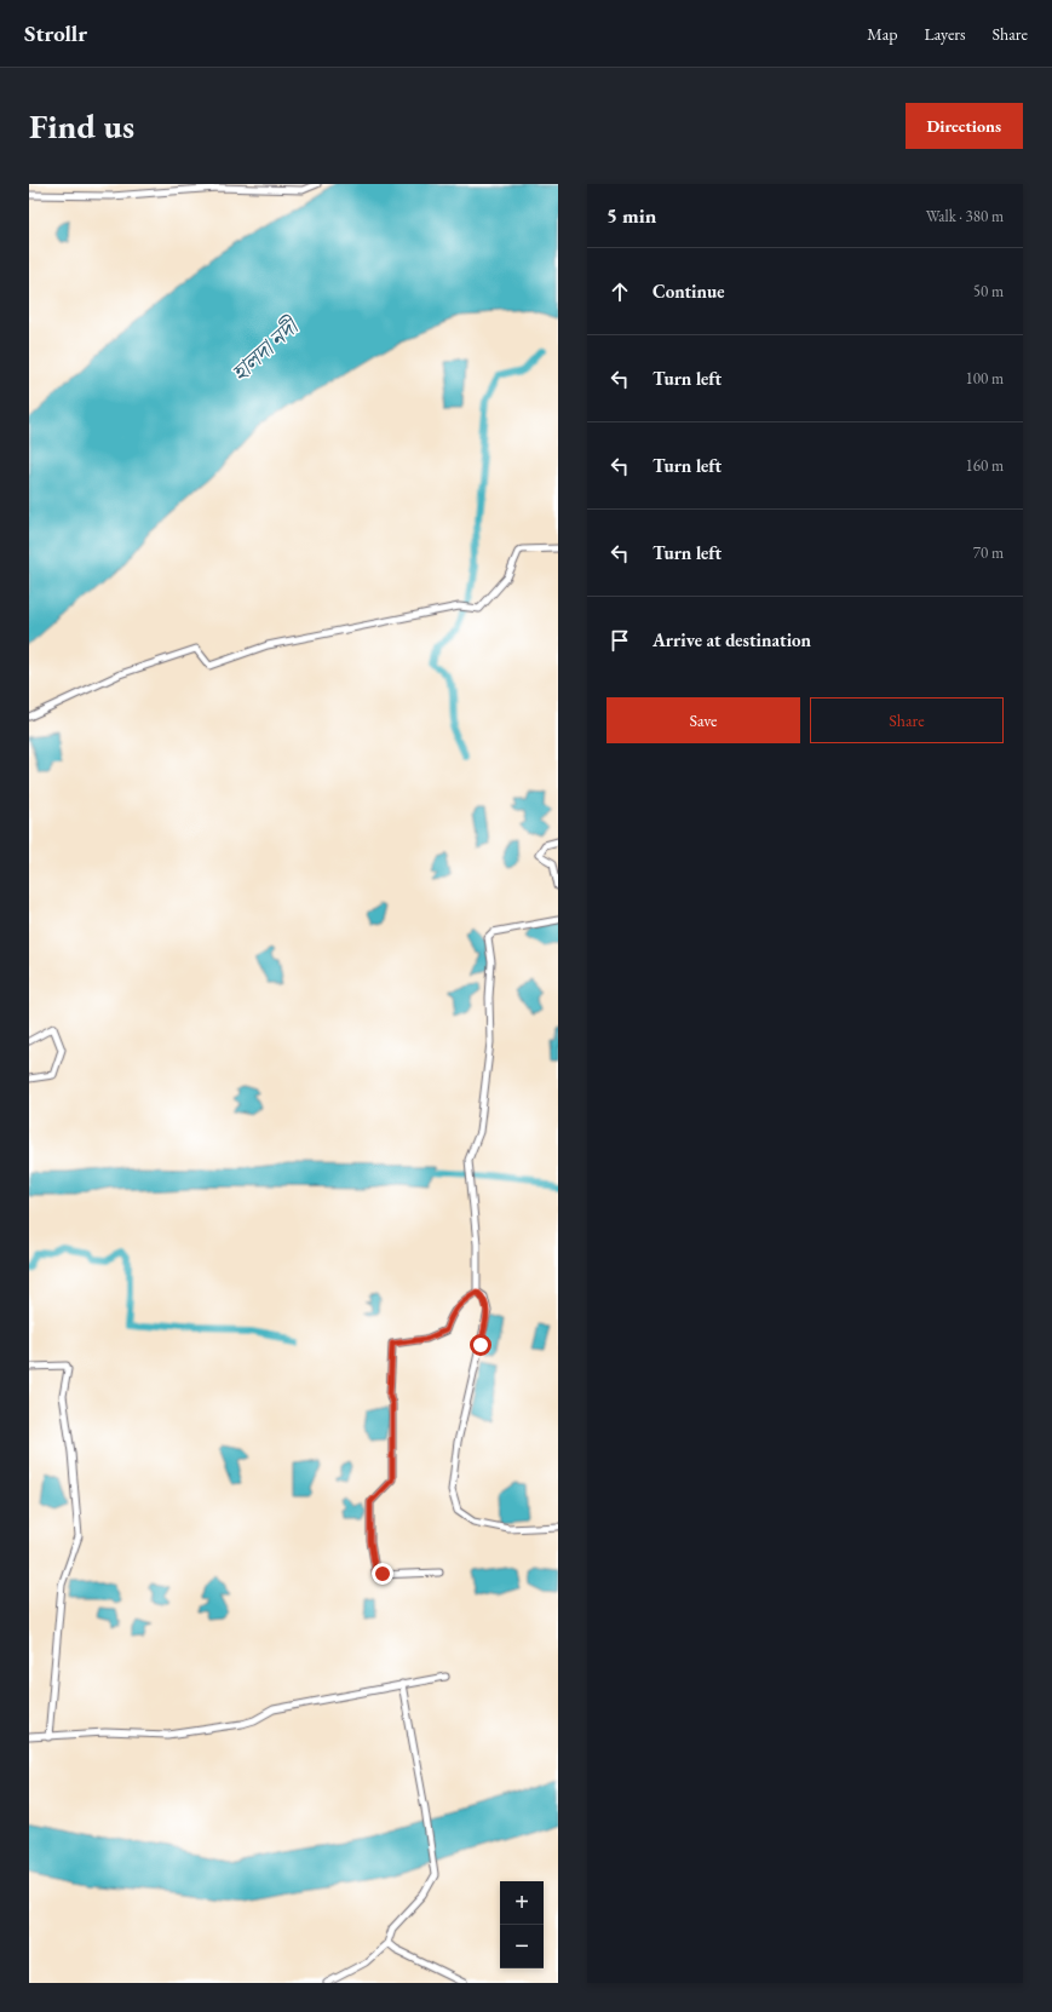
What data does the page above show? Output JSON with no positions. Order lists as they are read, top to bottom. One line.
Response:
{"water":["হালদা নদী"],"page":{"header":"Strollr","nav":["Map","Layers","Share"],"buttons":["Directions",["Save","Share"]],"title":"Find us","heading":["5 min","Walk · 380 m"],"list":[["Continue","50 m"],["Turn left","100 m"],["Turn left","160 m"],["Turn left","70 m"],"Arrive at destination"],"map_buttons":["+","−"]}}
